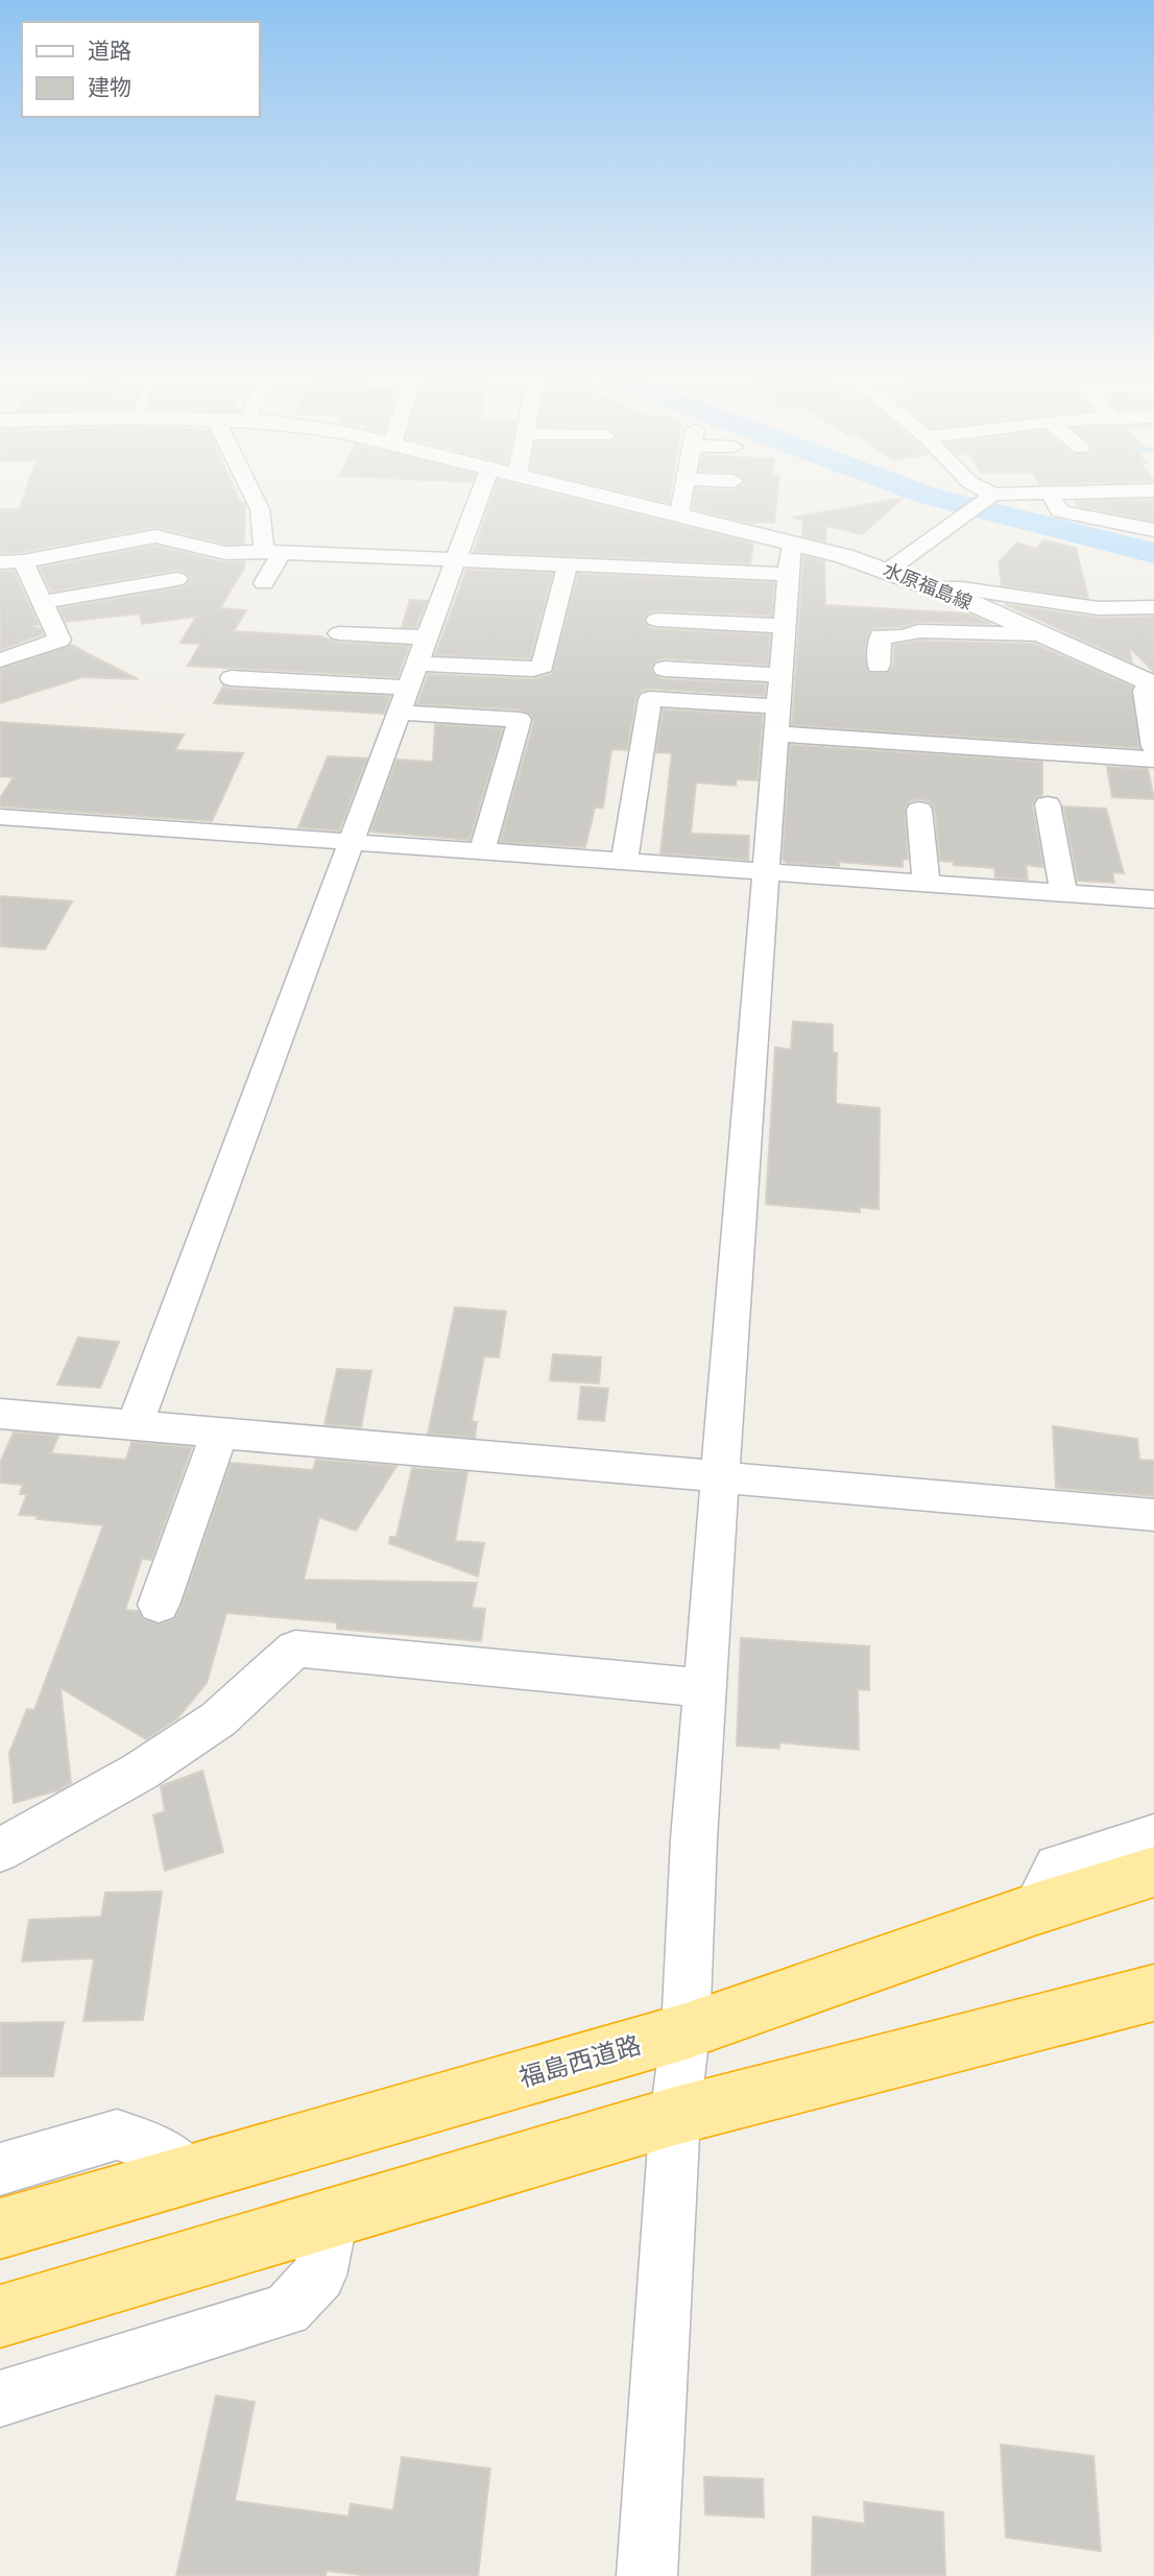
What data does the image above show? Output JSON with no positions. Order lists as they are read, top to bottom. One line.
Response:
{"streets":{"highway":["福島西道路"],"main road":["水原福島線"]},"legend":["道路","建物"]}
